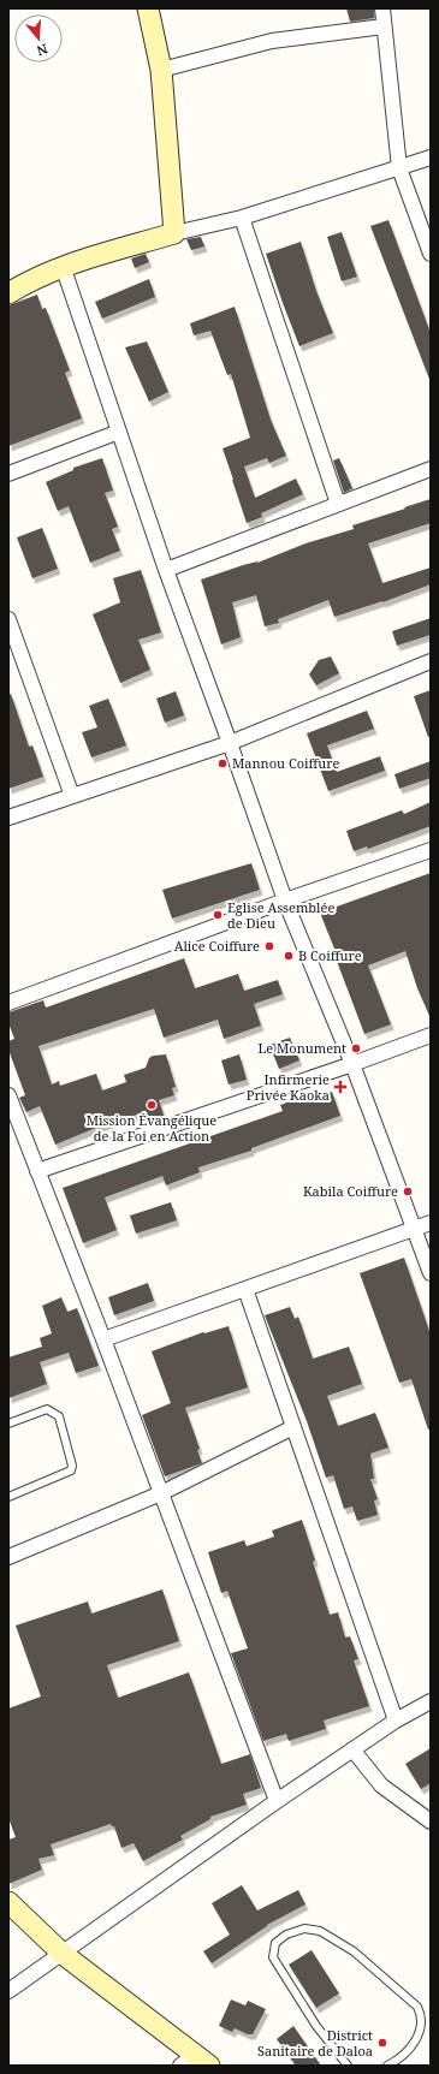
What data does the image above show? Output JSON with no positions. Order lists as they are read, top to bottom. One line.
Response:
{"places":{"other":["Mannou Coiffure","Eglise Assemblée de Dieu","Alice Coiffure","B Coiffure","Le Monument","Mission Évangélique de la Foi en Action","Kabila Coiffure","District Sanitaire de Daloa"],"health":["Infirmerie Privée Kaoka"]},"north":"bottom"}
